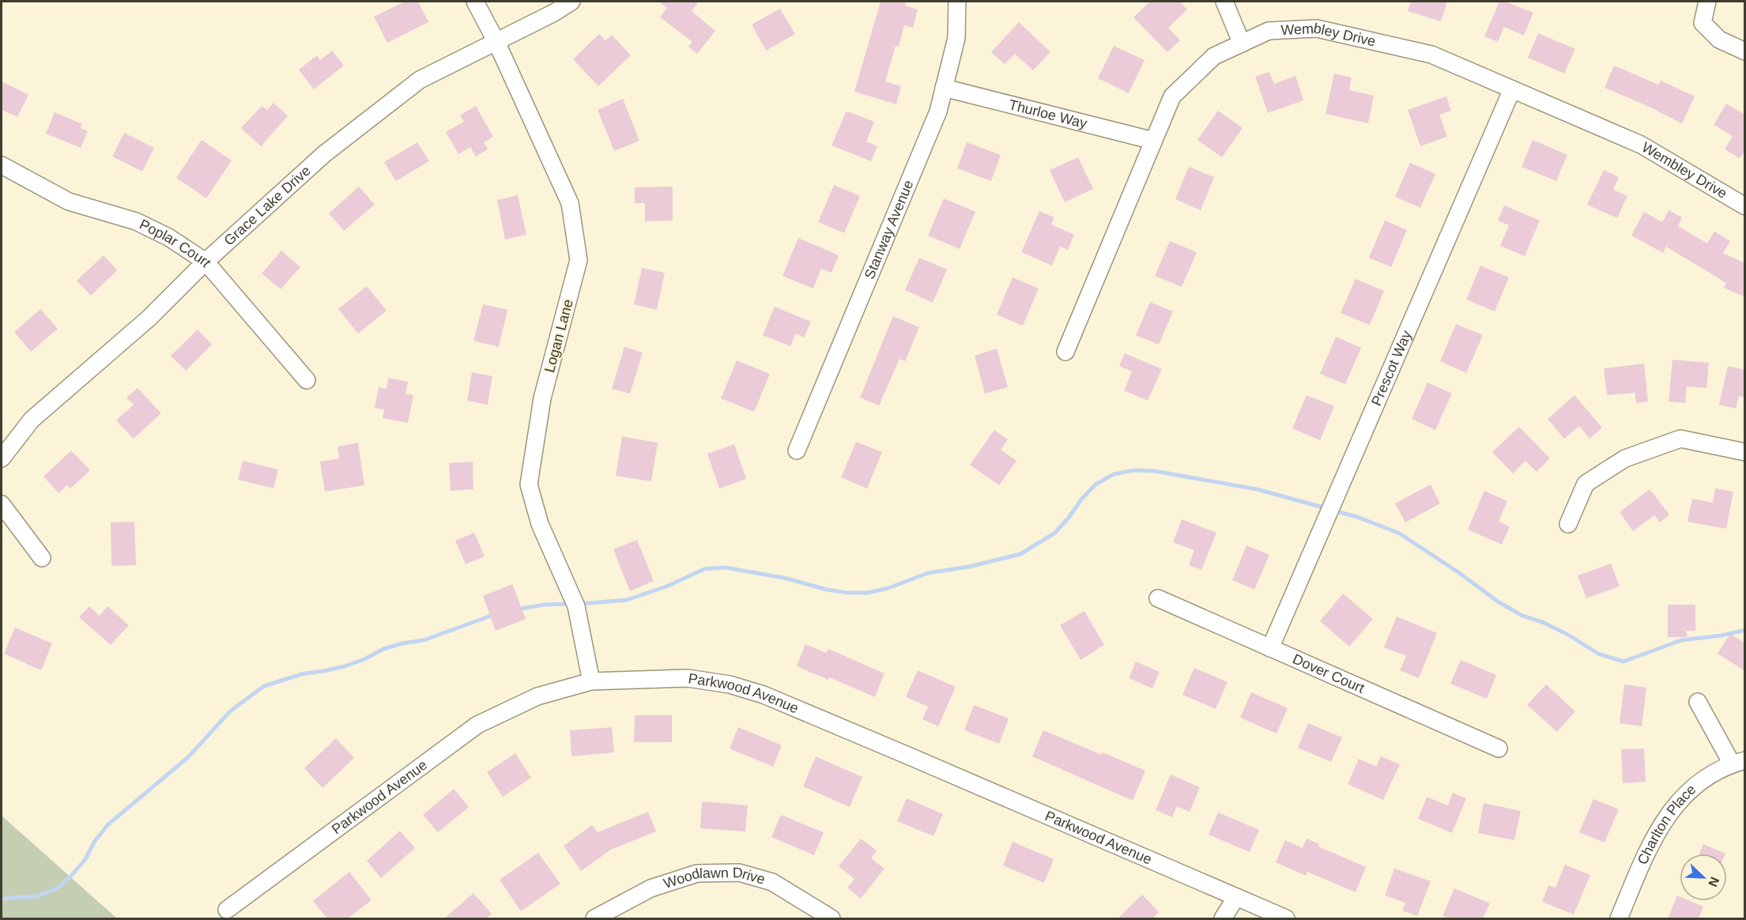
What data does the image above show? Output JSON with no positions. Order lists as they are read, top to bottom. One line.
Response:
{"streets":{"street":["Wembley Drive","Thurloe Way","Grace Lake Drive","Stanway Avenue","Poplar Court","Logan Lane","Prescot Way","Dover Court","Parkwood Avenue","Charlton Place","Woodlawn Drive"]},"crossings":[["Wembley Drive","Thurloe Way"],["Wembley Drive","Prescot Way"],["Thurloe Way","Stanway Avenue"],["Grace Lake Drive","Poplar Court"],["Grace Lake Drive","Logan Lane"],["Logan Lane","Parkwood Avenue"],["Prescot Way","Dover Court"]],"north":"bottom right"}
